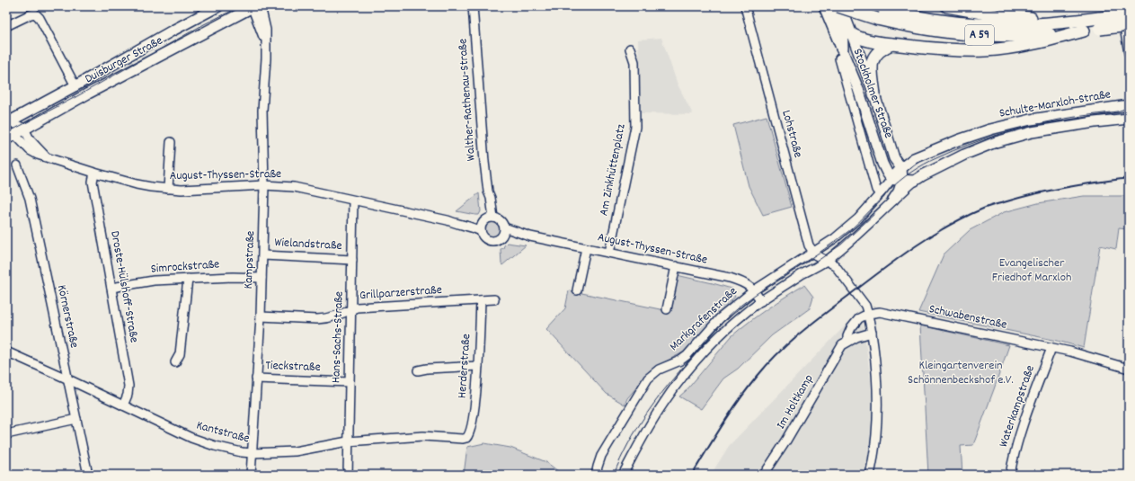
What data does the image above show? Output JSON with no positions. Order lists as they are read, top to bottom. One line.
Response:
{"streets":{"highway":["A 59"],"main road":["Duisburger Straße","Stockholmer Straße","Schulte-Marxloh-Straße"],"street":["Walther-Rathenau-Straße","Lohstraße","Am Zinkhüttenplatz","August-Thyssen-Straße","Wielandstraße","Kampstraße","Simrockstraße","Droste-Hülshoff-Straße","Grillparzerstraße","Körnerstraße","Schwabenstraße","Markgrafenstraße","Hans-Sachs-Straße","Herderstraße","Tieckstraße","Im Holtkamp","Waterkampstraße","Kantstraße"]},"crossings":[["Duisburger Straße","August-Thyssen-Straße"],["Duisburger Straße","Kampstraße"],["Stockholmer Straße","Schulte-Marxloh-Straße"],["Stockholmer Straße","Markgrafenstraße"],["Walther-Rathenau-Straße","August-Thyssen-Straße"],["Schulte-Marxloh-Straße","Markgrafenstraße"],["Lohstraße","Markgrafenstraße"],["Am Zinkhüttenplatz","August-Thyssen-Straße"],["August-Thyssen-Straße","Kampstraße"],["August-Thyssen-Straße","Droste-Hülshoff-Straße"],["August-Thyssen-Straße","Markgrafenstraße"],["August-Thyssen-Straße","Hans-Sachs-Straße"],["Wielandstraße","Kampstraße"],["Wielandstraße","Hans-Sachs-Straße"],["Kampstraße","Simrockstraße"],["Kampstraße","Grillparzerstraße"],["Kampstraße","Tieckstraße"],["Kampstraße","Kantstraße"],["Simrockstraße","Droste-Hülshoff-Straße"],["Droste-Hülshoff-Straße","Kantstraße"],["Grillparzerstraße","Hans-Sachs-Straße"],["Grillparzerstraße","Herderstraße"],["Körnerstraße","Kantstraße"],["Schwabenstraße","Im Holtkamp"],["Schwabenstraße","Waterkampstraße"],["Hans-Sachs-Straße","Tieckstraße"],["Hans-Sachs-Straße","Kantstraße"],["Herderstraße","Kantstraße"]],"parks":["Evangelischer Friedhof Marxloh","Kleingartenverein Schönnenbeckshof e.V."]}
